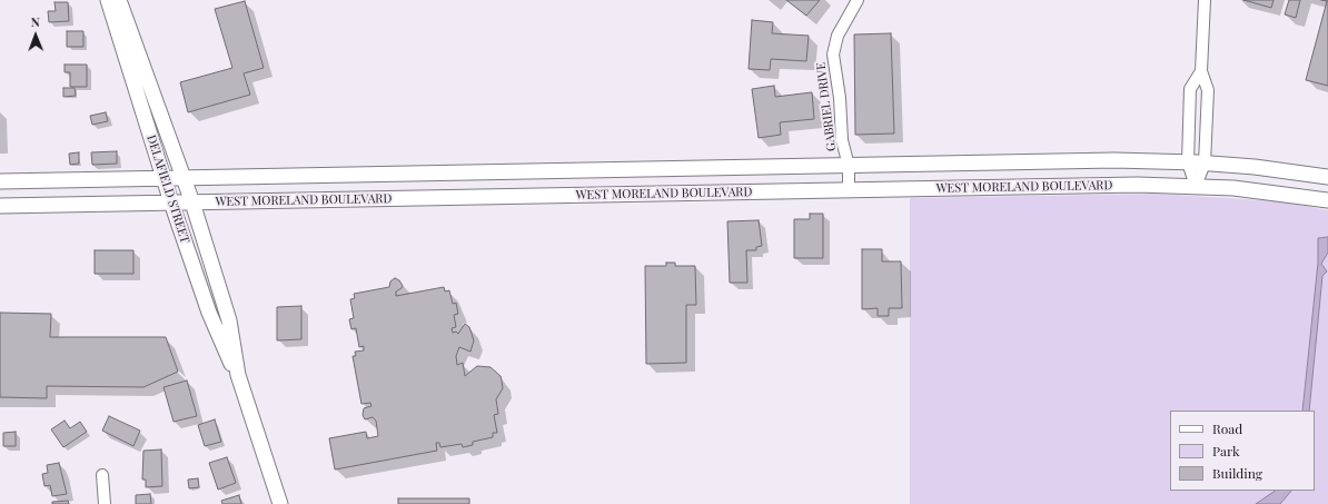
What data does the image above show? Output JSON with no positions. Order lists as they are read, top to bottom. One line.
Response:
{"streets":{"street":["GABRIEL DRIVE","WEST MORELAND BOULEVARD","DELAFIELD STREET"]},"crossings":[["GABRIEL DRIVE","WEST MORELAND BOULEVARD"],["WEST MORELAND BOULEVARD","DELAFIELD STREET"]],"legend":["Road","Park","Building"],"north":"top"}
